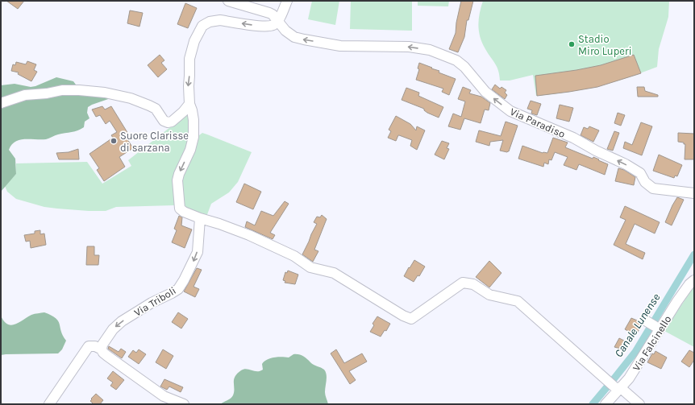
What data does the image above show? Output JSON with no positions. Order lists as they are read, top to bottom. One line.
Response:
{"streets":{"street":["Via Paradiso","Via Triboli","Via Falcinello"]},"one_way":["Via Paradiso","Via Triboli"],"water":["Canale Lunense"],"places":["Stadio Miro Luperi","Suore Clarisse di sarzana"]}
